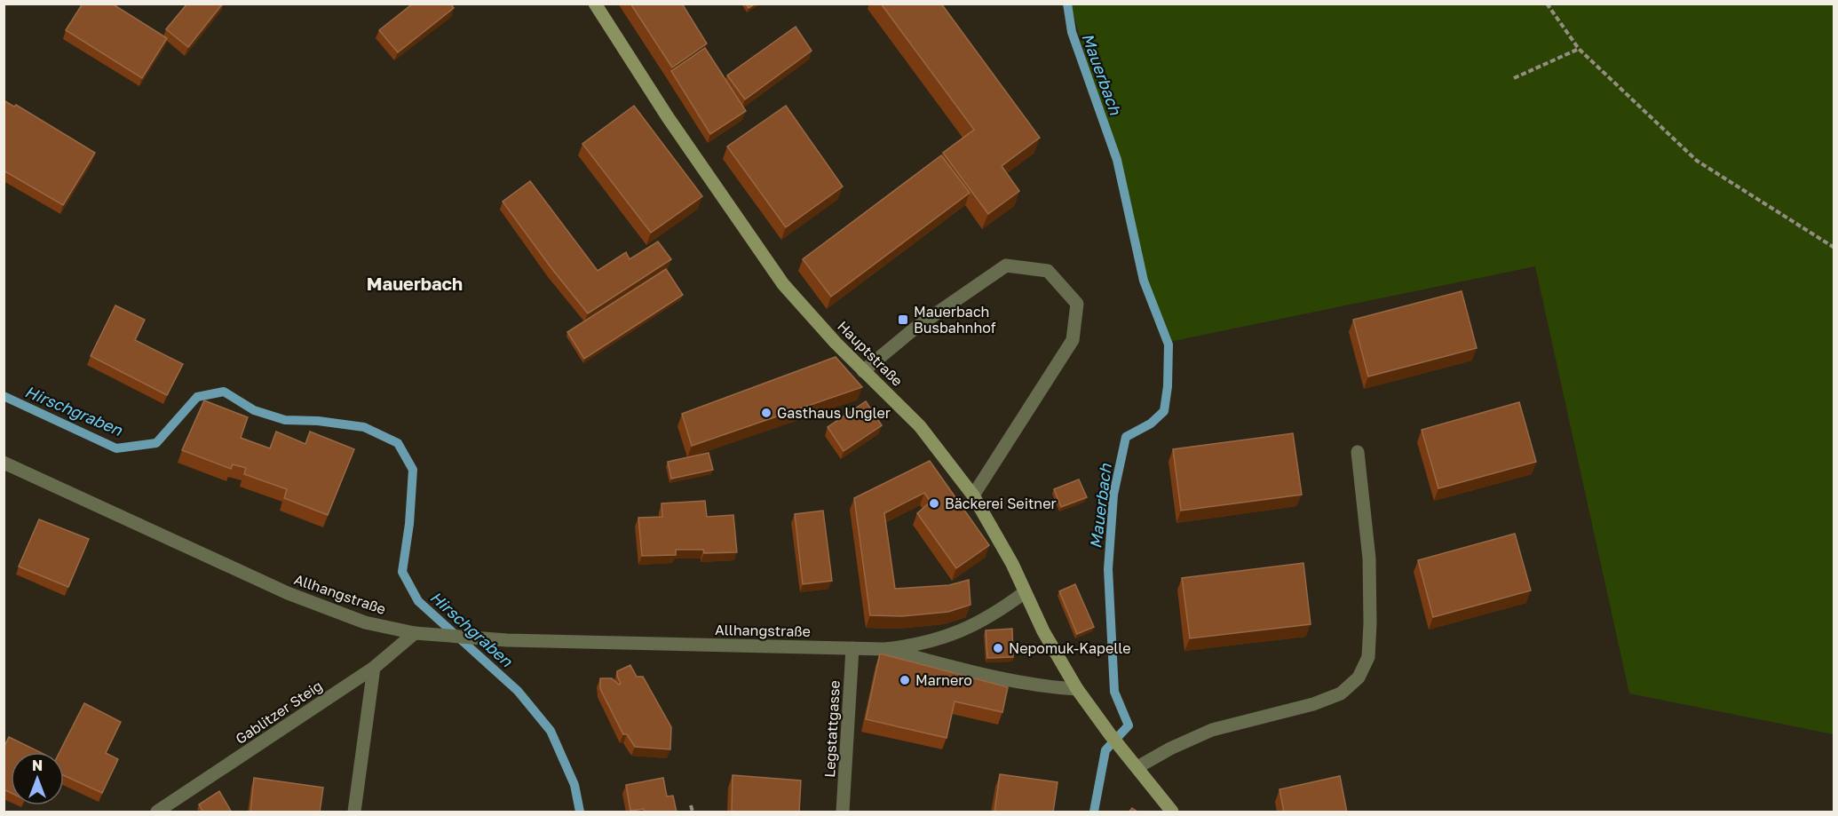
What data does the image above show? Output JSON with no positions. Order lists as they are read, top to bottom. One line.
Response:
{"streets":{"main road":["Hauptstraße"],"street":["Allhangstraße","Gablitzer Steig","Legstattgasse"]},"crossings":[["Hauptstraße","Allhangstraße"],["Allhangstraße","Gablitzer Steig"],["Allhangstraße","Legstattgasse"]],"districts":["Mauerbach"],"water":["Mauerbach","Hirschgraben"],"places":{"transit":["Mauerbach Busbahnhof"],"other":["Gasthaus Ungler","Bäckerei Seitner","Nepomuk-Kapelle","Marnero"]},"north":"top"}
